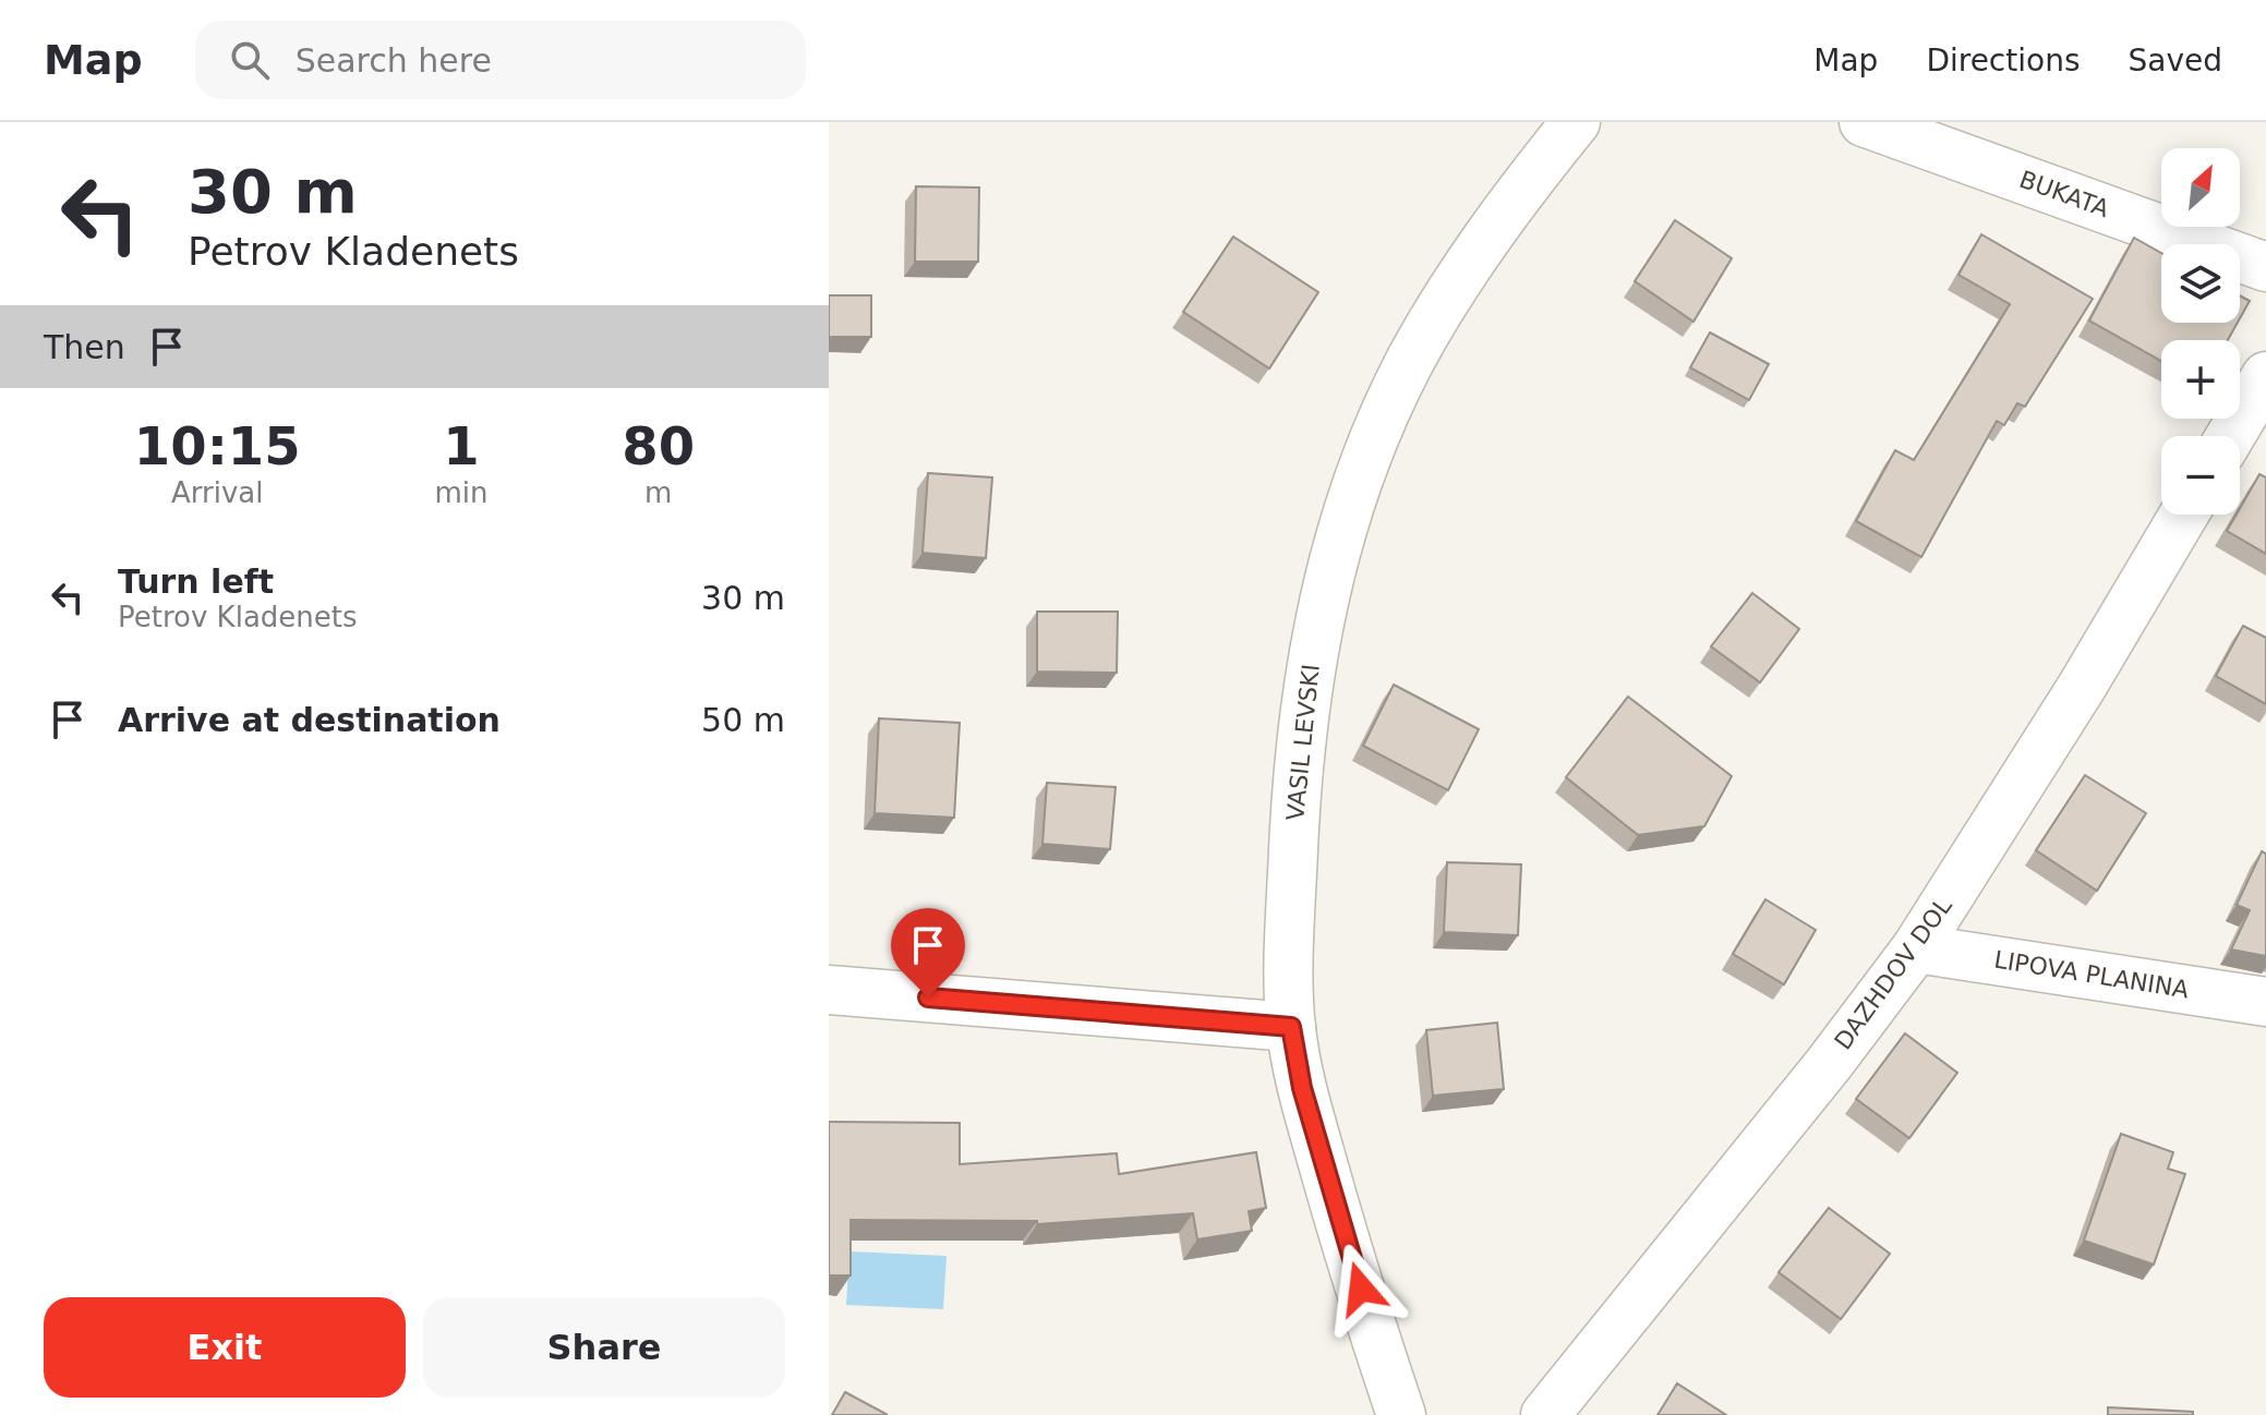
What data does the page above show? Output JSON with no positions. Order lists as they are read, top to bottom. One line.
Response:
{"streets":{"street":["BUKATA","VASIL LEVSKI","DAZHDOV DOL","LIPOVA PLANINA"]},"crossings":[["DAZHDOV DOL","LIPOVA PLANINA"]],"north":"top right","page":{"header":"Map","search":"Search here","nav":["Map","Directions","Saved"],"turn":["30 m","Petrov Kladenets"],"map_buttons":["+","−"],"then":"Then","eta":["10:15","Arrival","1","min","80","m"],"list":[{"name":"Turn left","note":"Petrov Kladenets","value":"30 m"},{"name":"Arrive at destination","value":"50 m"}],"buttons":["Exit","Share"]}}
